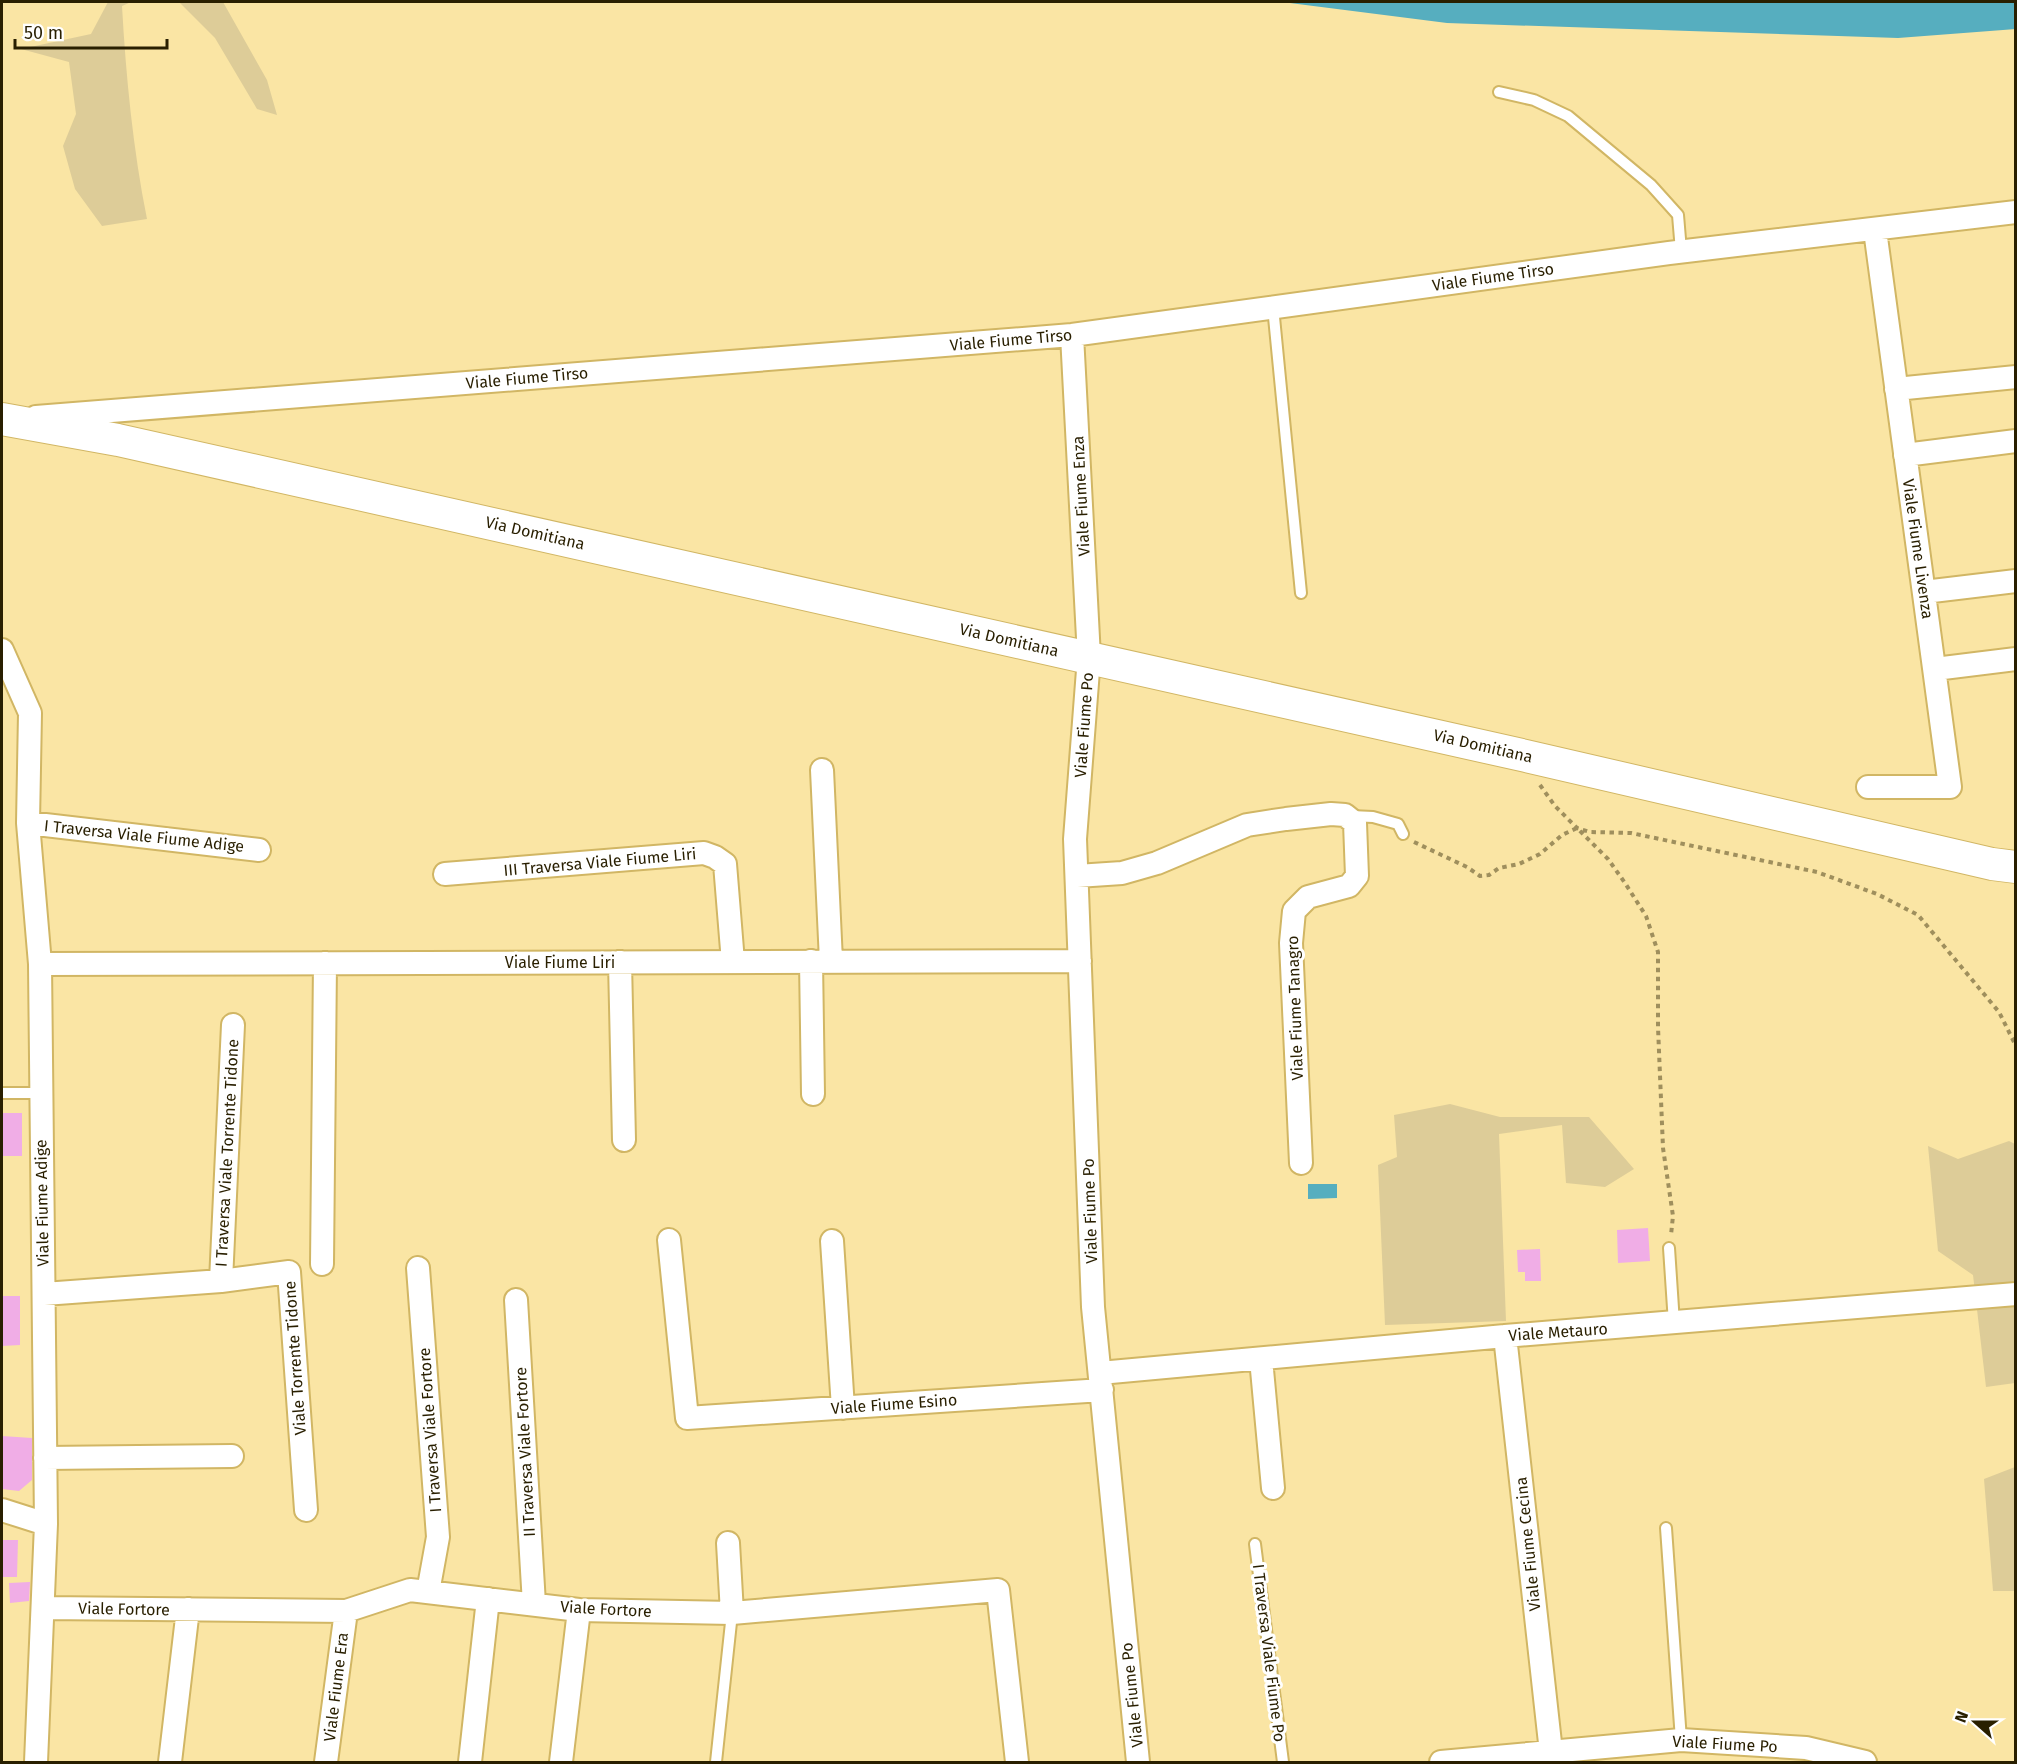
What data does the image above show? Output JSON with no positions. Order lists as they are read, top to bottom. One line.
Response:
{"streets":{"street":["Viale Fiume Tirso","Viale Fiume Enza","Via Domitiana","Viale Fiume Livenza","Viale Fiume Po","I Traversa Viale Fiume Adige","III Traversa Viale Fiume Liri","Viale Fiume Liri","Viale Fiume Tanagro","I Traversa Viale Torrente Tidone","Viale Fiume Adige","Viale Metauro","Viale Torrente Tidone","Viale Fiume Esino","I Traversa Viale Fortore","II Traversa Viale Fortore","Viale Fiume Cecina","Viale Fortore","Viale Fiume Era"],"lane":["I Traversa Viale Fiume Po"]},"crossings":[["Viale Fiume Tirso","Viale Fiume Enza"],["Viale Fiume Tirso","Via Domitiana"],["Viale Fiume Tirso","Viale Fiume Livenza"],["Viale Fiume Enza","Via Domitiana"],["Viale Fiume Enza","Viale Fiume Po"],["Via Domitiana","Viale Fiume Po"],["Viale Fiume Po","Viale Fiume Liri"],["Viale Fiume Po","Viale Metauro"],["Viale Fiume Po","Viale Fiume Esino"],["Viale Fiume Po","Viale Fiume Cecina"],["I Traversa Viale Fiume Adige","Viale Fiume Adige"],["III Traversa Viale Fiume Liri","Viale Fiume Liri"],["Viale Fiume Liri","Viale Fiume Adige"],["I Traversa Viale Torrente Tidone","Viale Torrente Tidone"],["Viale Fiume Adige","Viale Torrente Tidone"],["Viale Fiume Adige","Viale Fortore"],["Viale Metauro","Viale Fiume Esino"],["Viale Metauro","Viale Fiume Cecina"],["I Traversa Viale Fortore","Viale Fortore"],["II Traversa Viale Fortore","Viale Fortore"],["Viale Fortore","Viale Fiume Era"]],"scale_bar":"50 m","north":"left"}
